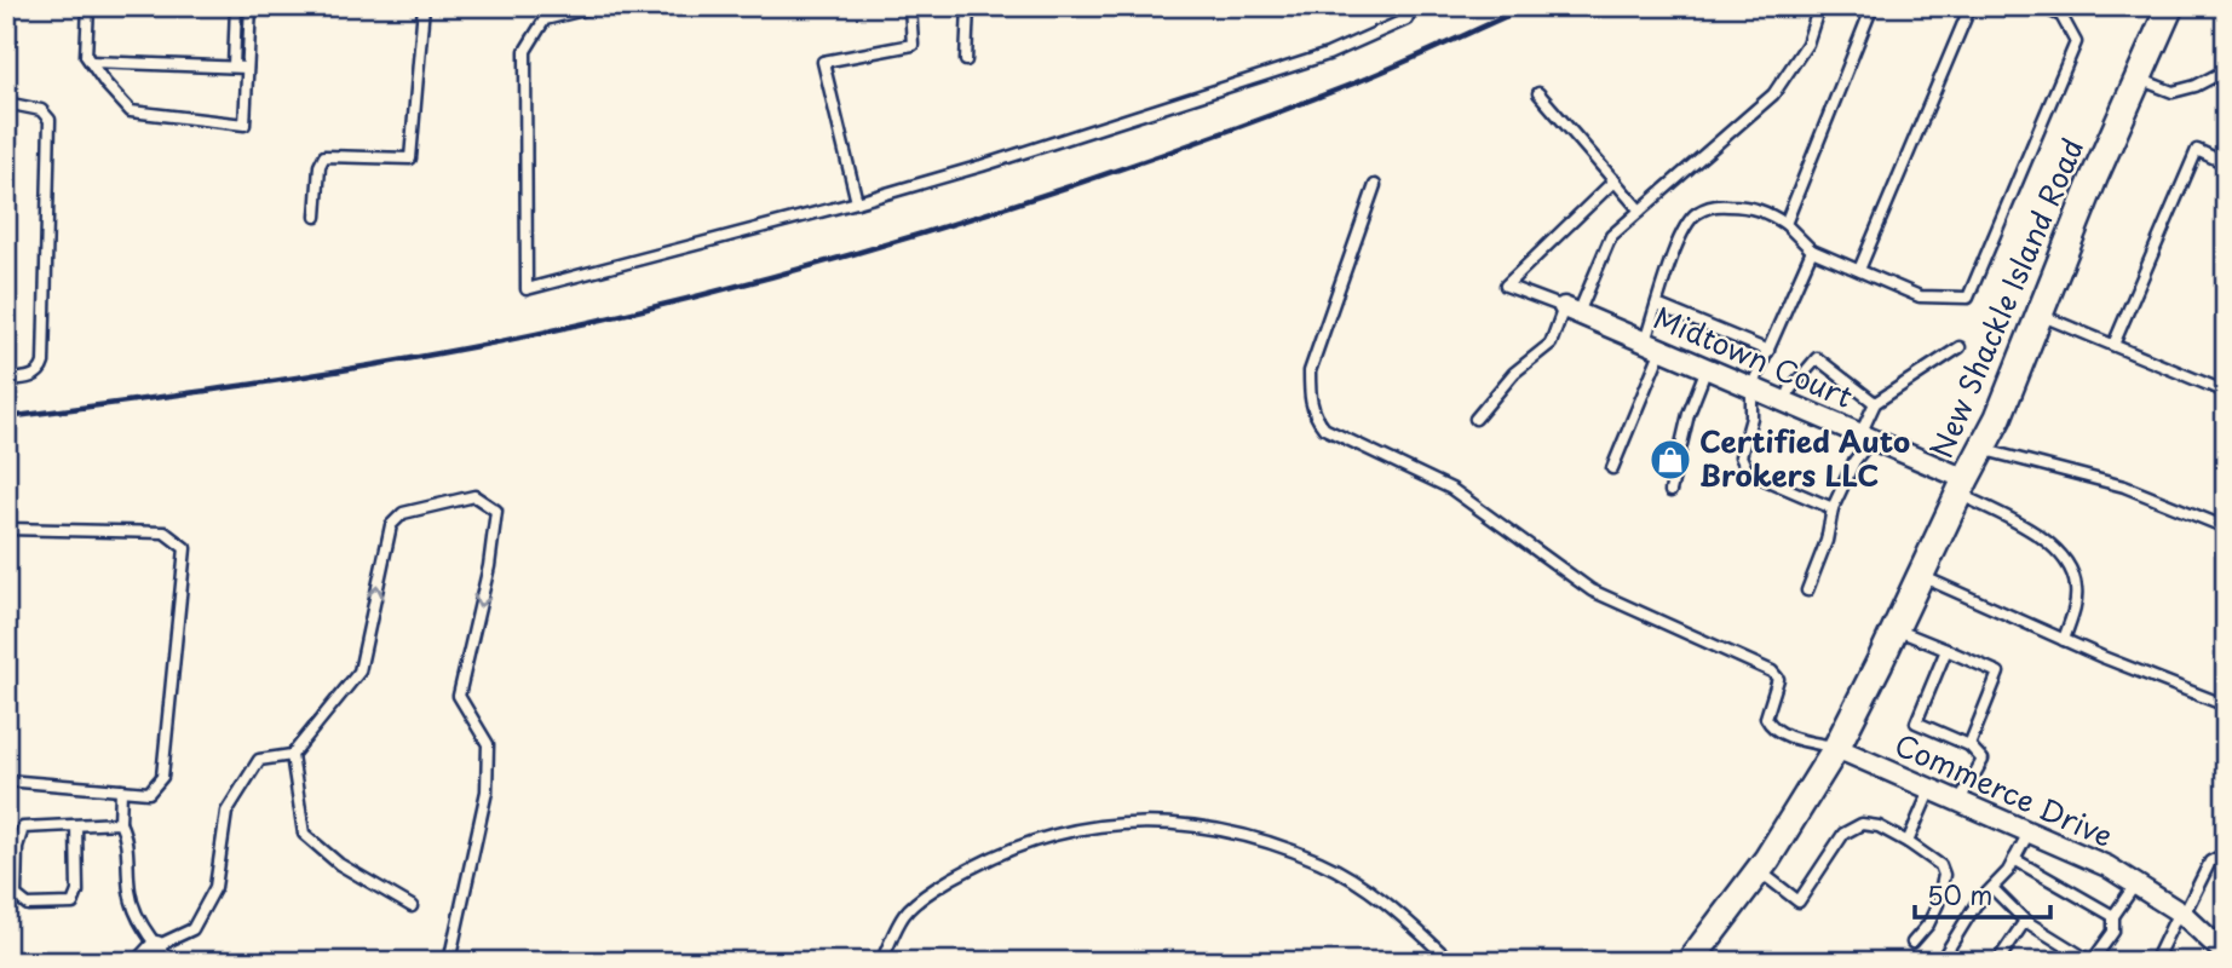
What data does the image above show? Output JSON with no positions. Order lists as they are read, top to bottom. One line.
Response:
{"streets":{"main road":["New Shackle Island Road"],"street":["Midtown Court","Commerce Drive"]},"crossings":[["New Shackle Island Road","Midtown Court"],["New Shackle Island Road","Commerce Drive"]],"places":{"shop":["Certified Auto Brokers LLC"]},"scale_bar":"50 m"}
